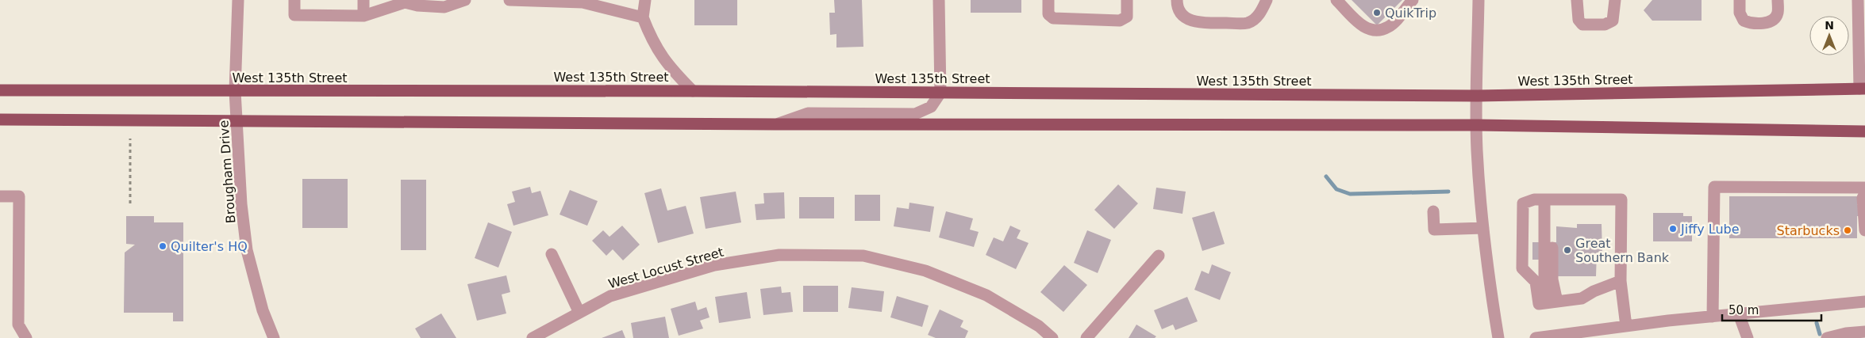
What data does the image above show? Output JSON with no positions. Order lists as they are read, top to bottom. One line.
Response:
{"streets":{"main road":["West 135th Street"],"street":["Brougham Drive","West Locust Street"]},"crossings":[["West 135th Street","Brougham Drive"]],"places":["QuikTrip","Jiffy Lube","Starbucks","Quilter's HQ","Great Southern Bank"],"scale_bar":"50 m","north":"top"}
